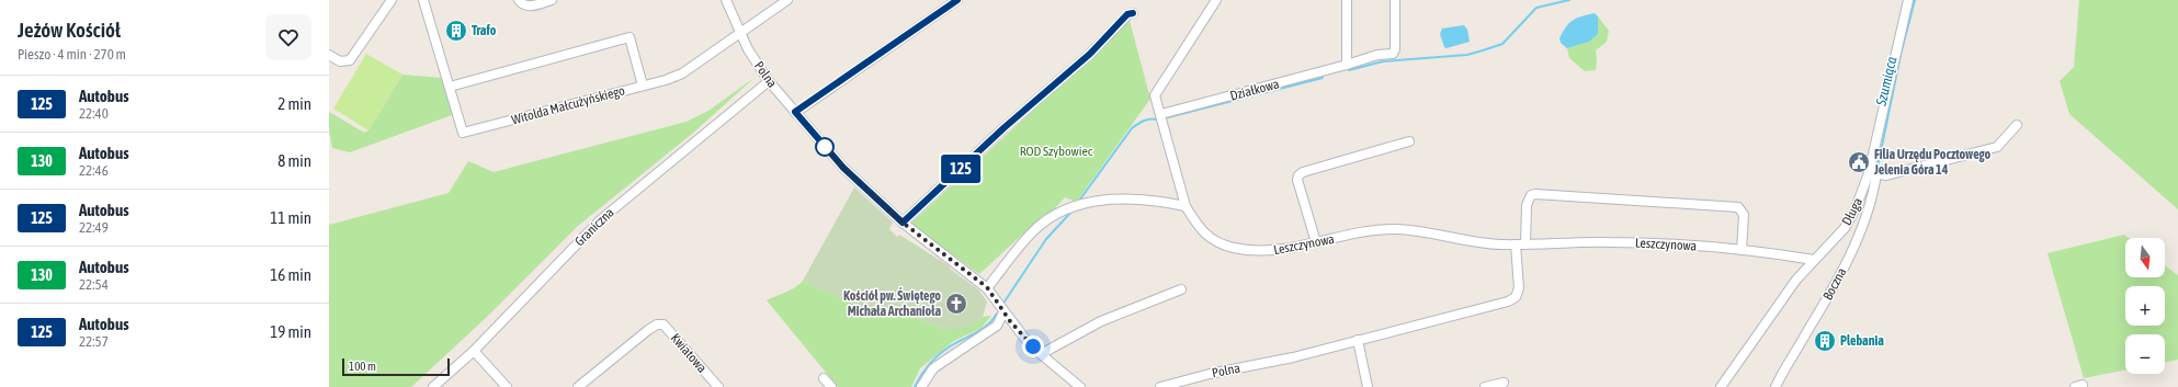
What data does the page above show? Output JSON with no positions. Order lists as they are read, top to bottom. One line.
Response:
{"streets":{"street":["Polna","Działkowa","Witolda Małcużyńskiego","Długa","Graniczna","Leszczynowa","Boczna","Kwiatowa"]},"crossings":[["Polna","Witolda Małcużyńskiego"],["Polna","Graniczna"],["Długa","Leszczynowa"],["Długa","Boczna"]],"water":["Szumiąca"],"parks":["ROD Szybowiec"],"places":{"building":["Trafo","Plebania"],"public building":["Filia Urzędu Pocztowego Jelenia Góra 14"],"church":["Kościół pw. Świętego Michała Archanioła"]},"lines":["bus line 125"],"scale_bar":"100 m","north":"bottom","page":{"heading":["Jeżów Kościół","Pieszo · 4 min · 270 m"],"on_map":"125","list":[{"mark":"125","name":"Autobus","note":"22:40","value":"2 min"},{"mark":"130","name":"Autobus","note":"22:46","value":"8 min"},{"mark":"125","name":"Autobus","note":"22:49","value":"11 min"},{"mark":"130","name":"Autobus","note":"22:54","value":"16 min"},{"mark":"125","name":"Autobus","note":"22:57","value":"19 min"}],"map_buttons":["+","−"],"scale":"100 m"}}
